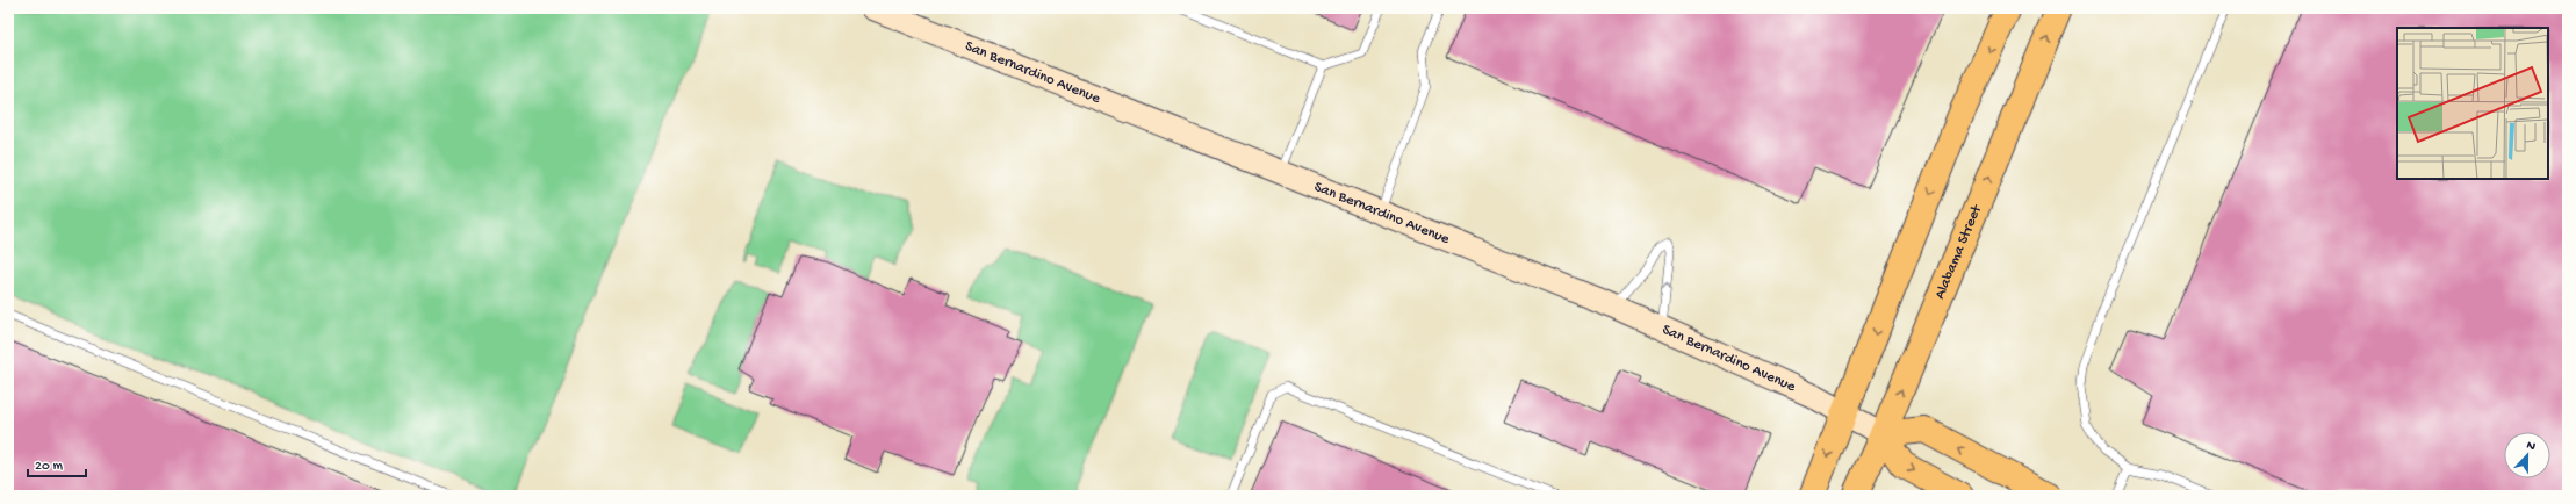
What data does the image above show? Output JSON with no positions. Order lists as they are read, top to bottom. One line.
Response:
{"streets":{"main road":["San Bernardino Avenue","Alabama Street"]},"crossings":[["San Bernardino Avenue","Alabama Street"]],"scale_bar":"20 m","north":"top"}
